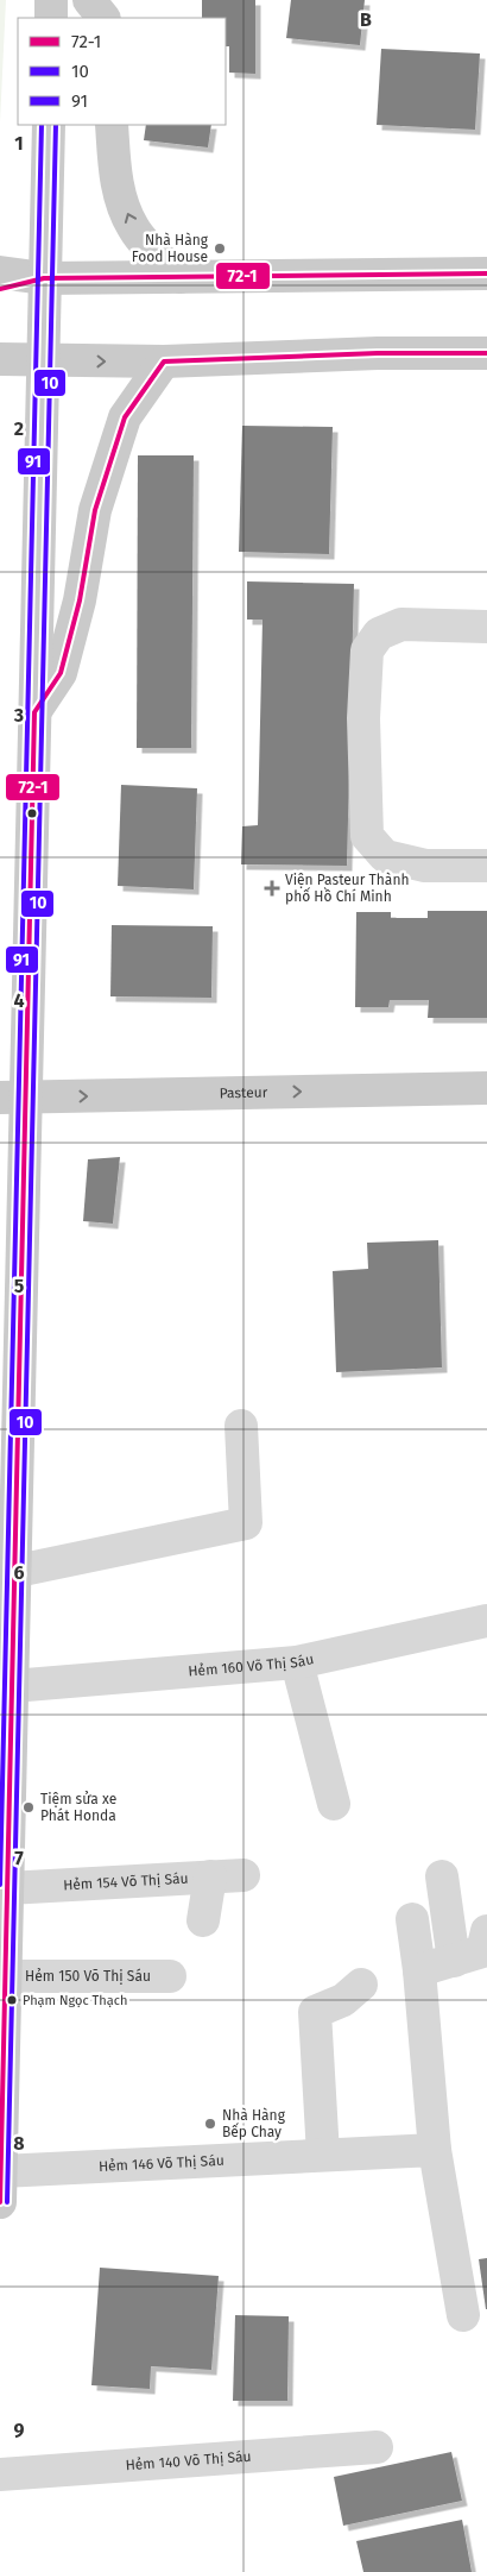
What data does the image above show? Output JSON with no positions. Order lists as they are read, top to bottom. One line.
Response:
{"streets":{"main road":["Pasteur"],"lane":["Hẻm 160 Võ Thị Sáu","Hẻm 154 Võ Thị Sáu","Hẻm 150 Võ Thị Sáu","Hẻm 146 Võ Thị Sáu","Hẻm 140 Võ Thị Sáu"]},"one_way":["Pasteur"],"places":{"other":["Nhà Hàng Food House","Tiệm sửa xe Phát Honda","Phạm Ngọc Thạch","Nhà Hàng Bếp Chay"],"health":["Viện Pasteur Thành phố Hồ Chí Minh"]},"lines":["transit line 10","transit line 91","transit line 72-1"],"legend":["72-1","10","91"],"grid":{"columns":["B"],"rows":["1","2","3","4","5","6","7","8","9"]}}
